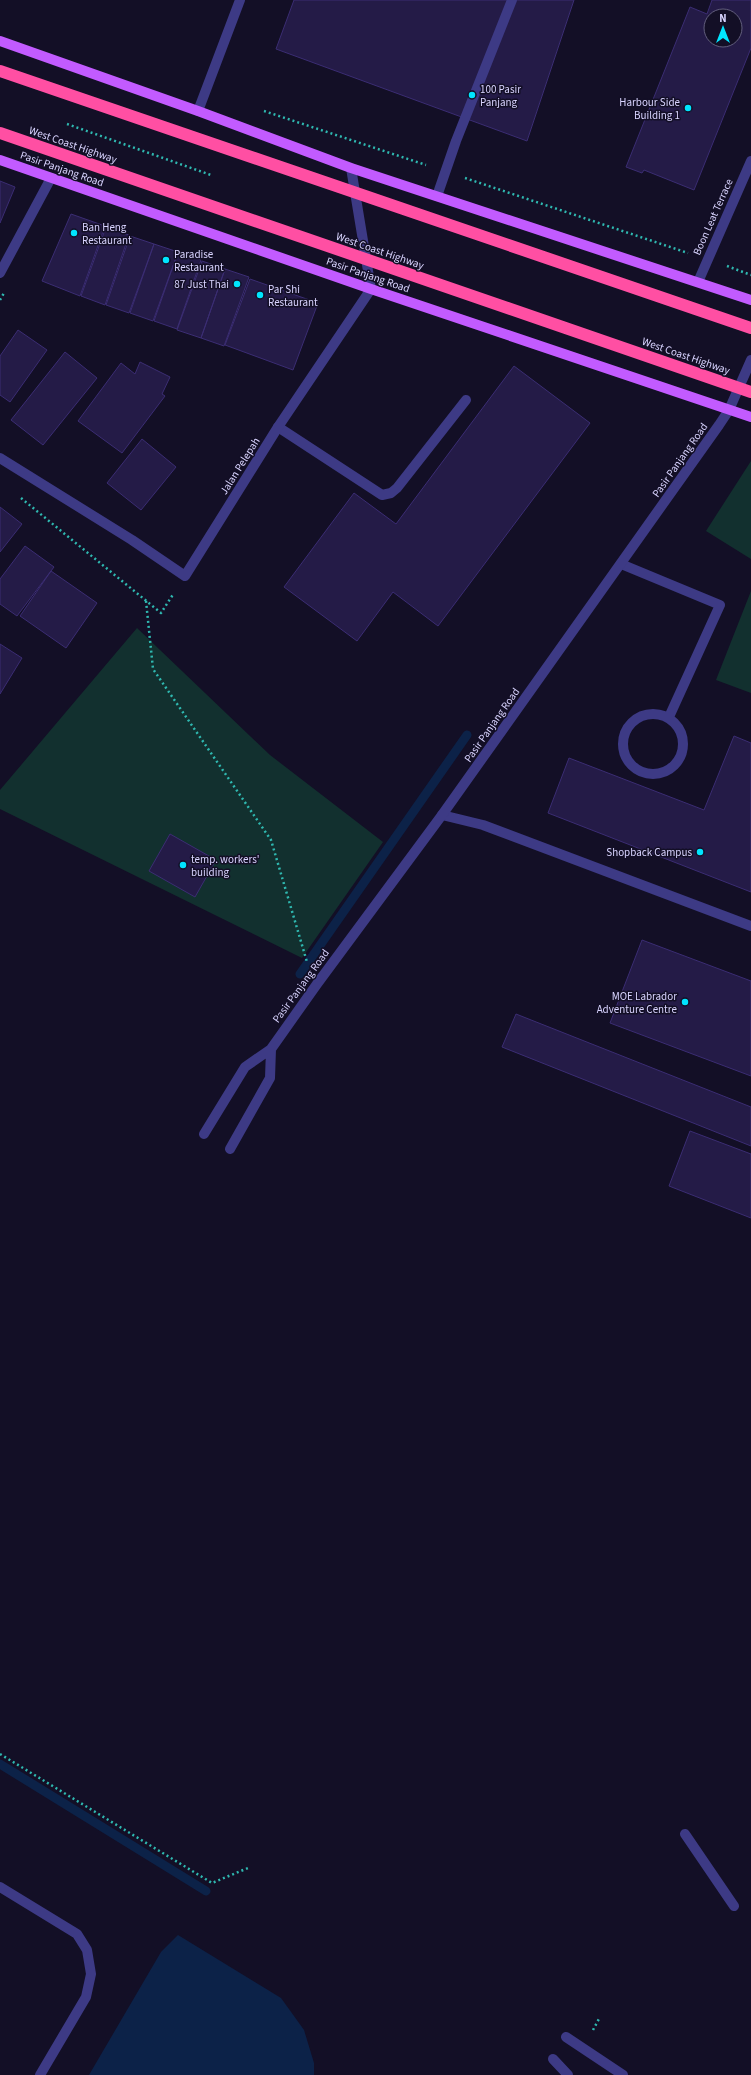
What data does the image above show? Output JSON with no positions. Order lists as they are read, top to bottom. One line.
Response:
{"streets":{"highway":["West Coast Highway"],"main road":["Pasir Panjang Road"],"street":["Boon Leat Terrace","Jalan Pelepah"]},"crossings":[["Pasir Panjang Road","Jalan Pelepah"]],"places":["100 Pasir Panjang","Harbour Side Building 1","Ban Heng Restaurant","Paradise Restaurant","87 Just Thai","Par Shi Restaurant","Shopback Campus","temp. workers' building","MOE Labrador Adventure Centre"],"north":"top"}
